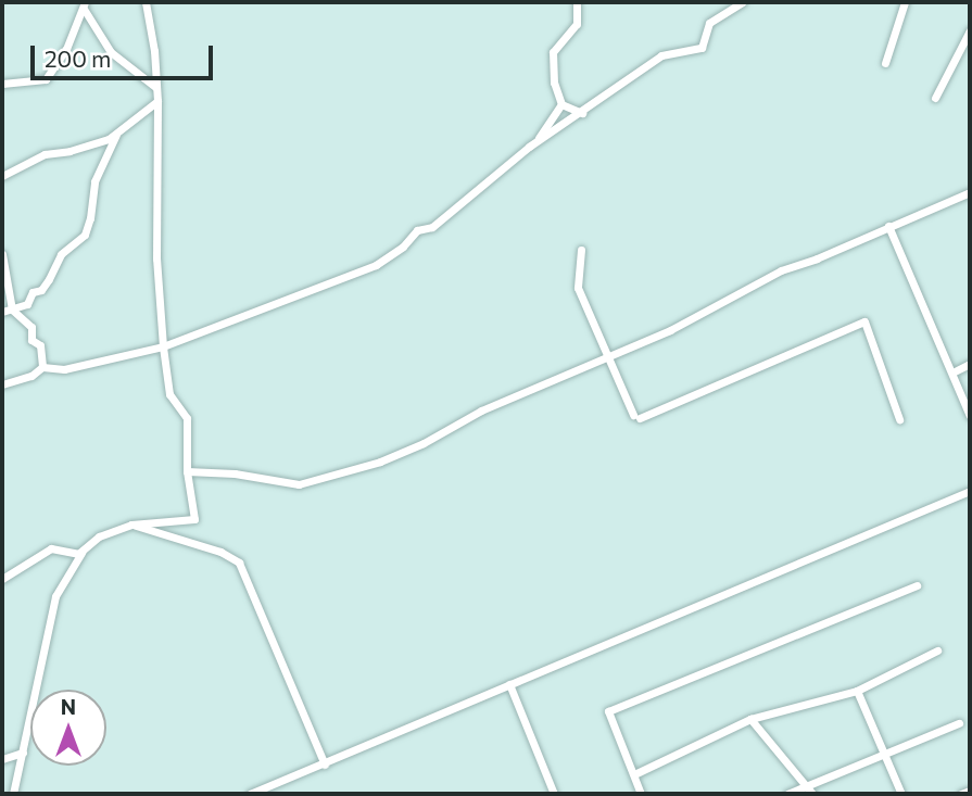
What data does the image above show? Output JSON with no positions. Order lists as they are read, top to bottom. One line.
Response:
{"scale_bar":"200 m","north":"top"}
